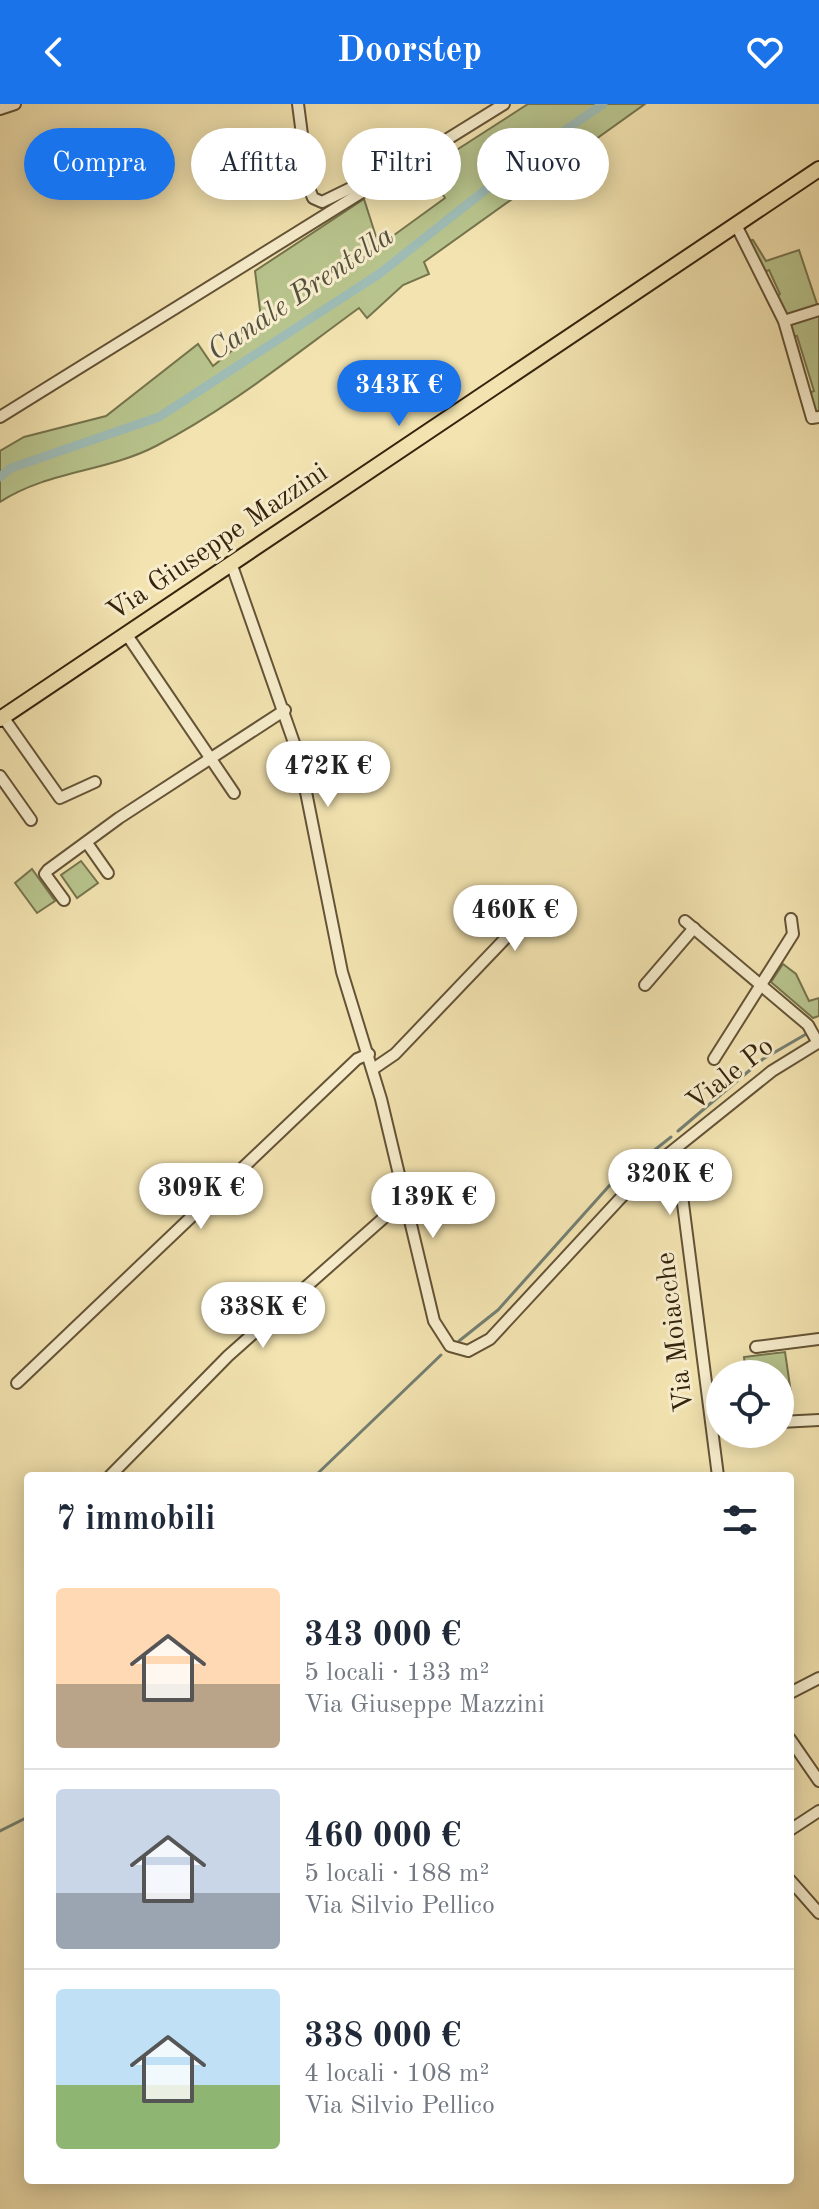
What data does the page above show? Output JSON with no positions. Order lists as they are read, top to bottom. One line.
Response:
{"streets":{"main road":["Via Giuseppe Mazzini"],"street":["Viale Po","Via Moiacche"]},"crossings":[["Via Giuseppe Mazzini","Viale Po"],["Viale Po","Via Moiacche"]],"water":["Canale Brentella"],"page":{"header":"Doorstep","chip":["Compra","Affitta","Filtri","Nuovo"],"price":["343K €","472K €","460K €","320K €","309K €","139K €","338K €"],"heading":"7 immobili","list":[{"name":"343 000 €","note":"5 locali · 133 m² · Via Giuseppe Mazzini"},{"name":"460 000 €","note":"5 locali · 188 m² · Via Silvio Pellico"},{"name":"338 000 €","note":"4 locali · 108 m² · Via Silvio Pellico"}]}}
